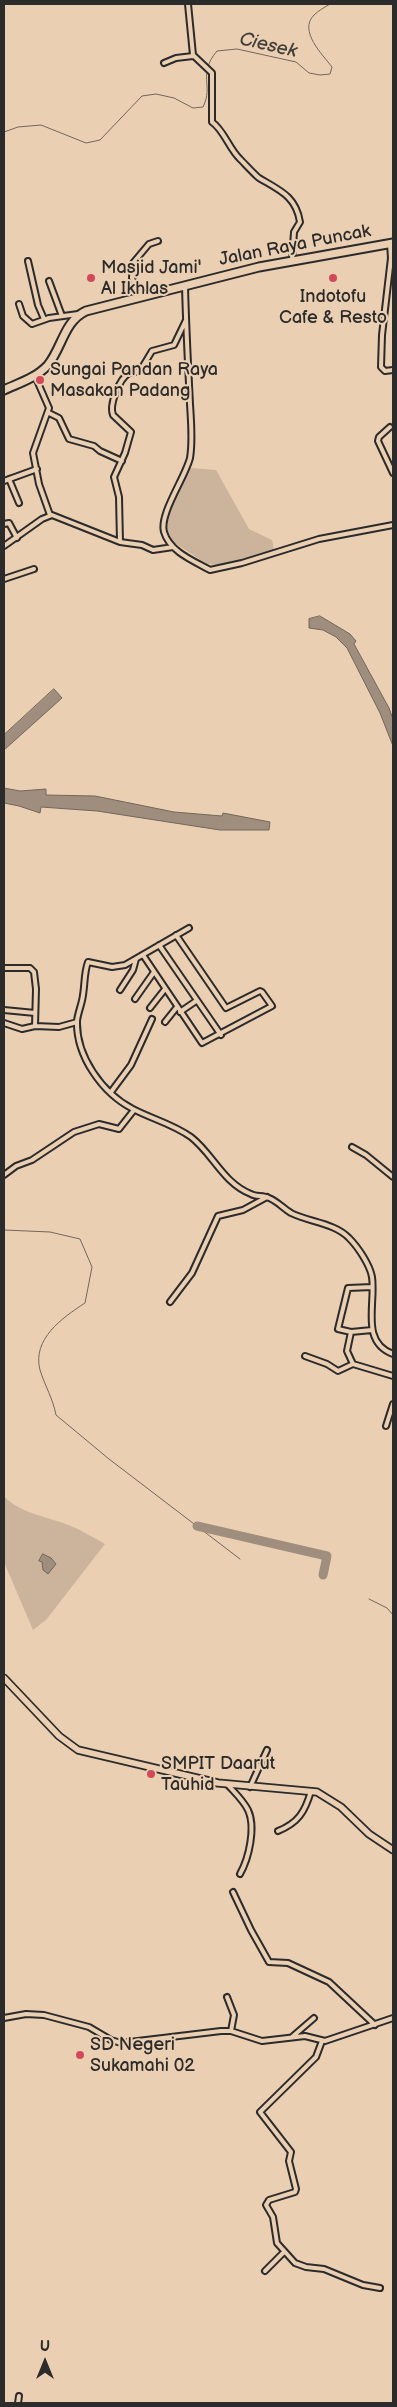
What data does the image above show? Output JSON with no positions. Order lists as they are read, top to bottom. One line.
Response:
{"streets":{"highway":["Jalan Raya Puncak"]},"water":["Ciesek"],"places":["Masjid Jami' Al Ikhlas","Indotofu Cafe & Resto","Sungai Pandan Raya Masakan Padang","SMPIT Daarut Tauhid","SD Negeri Sukamahi 02"],"north":"top"}
